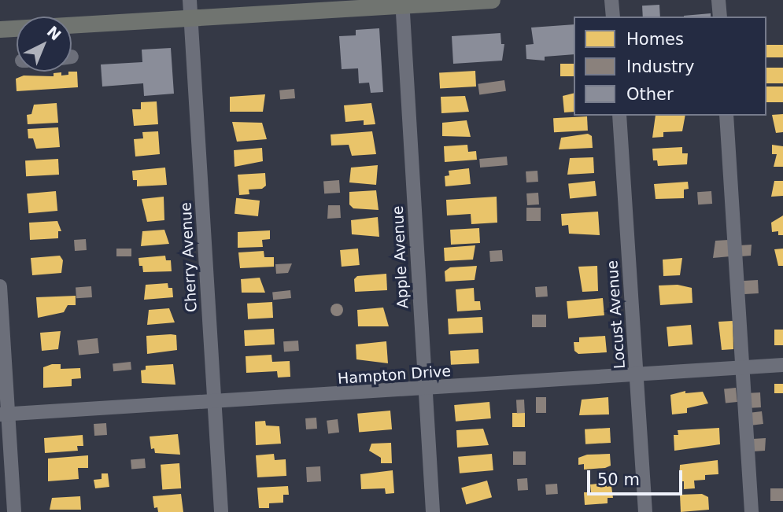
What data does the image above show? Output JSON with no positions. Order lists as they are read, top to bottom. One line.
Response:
{"streets":{"street":["Cherry Avenue","Apple Avenue","Locust Avenue","Hampton Drive"]},"crossings":[["Cherry Avenue","Hampton Drive"],["Apple Avenue","Hampton Drive"],["Locust Avenue","Hampton Drive"]],"legend":["Homes","Industry","Other"],"scale_bar":"50 m","north":"top right"}
